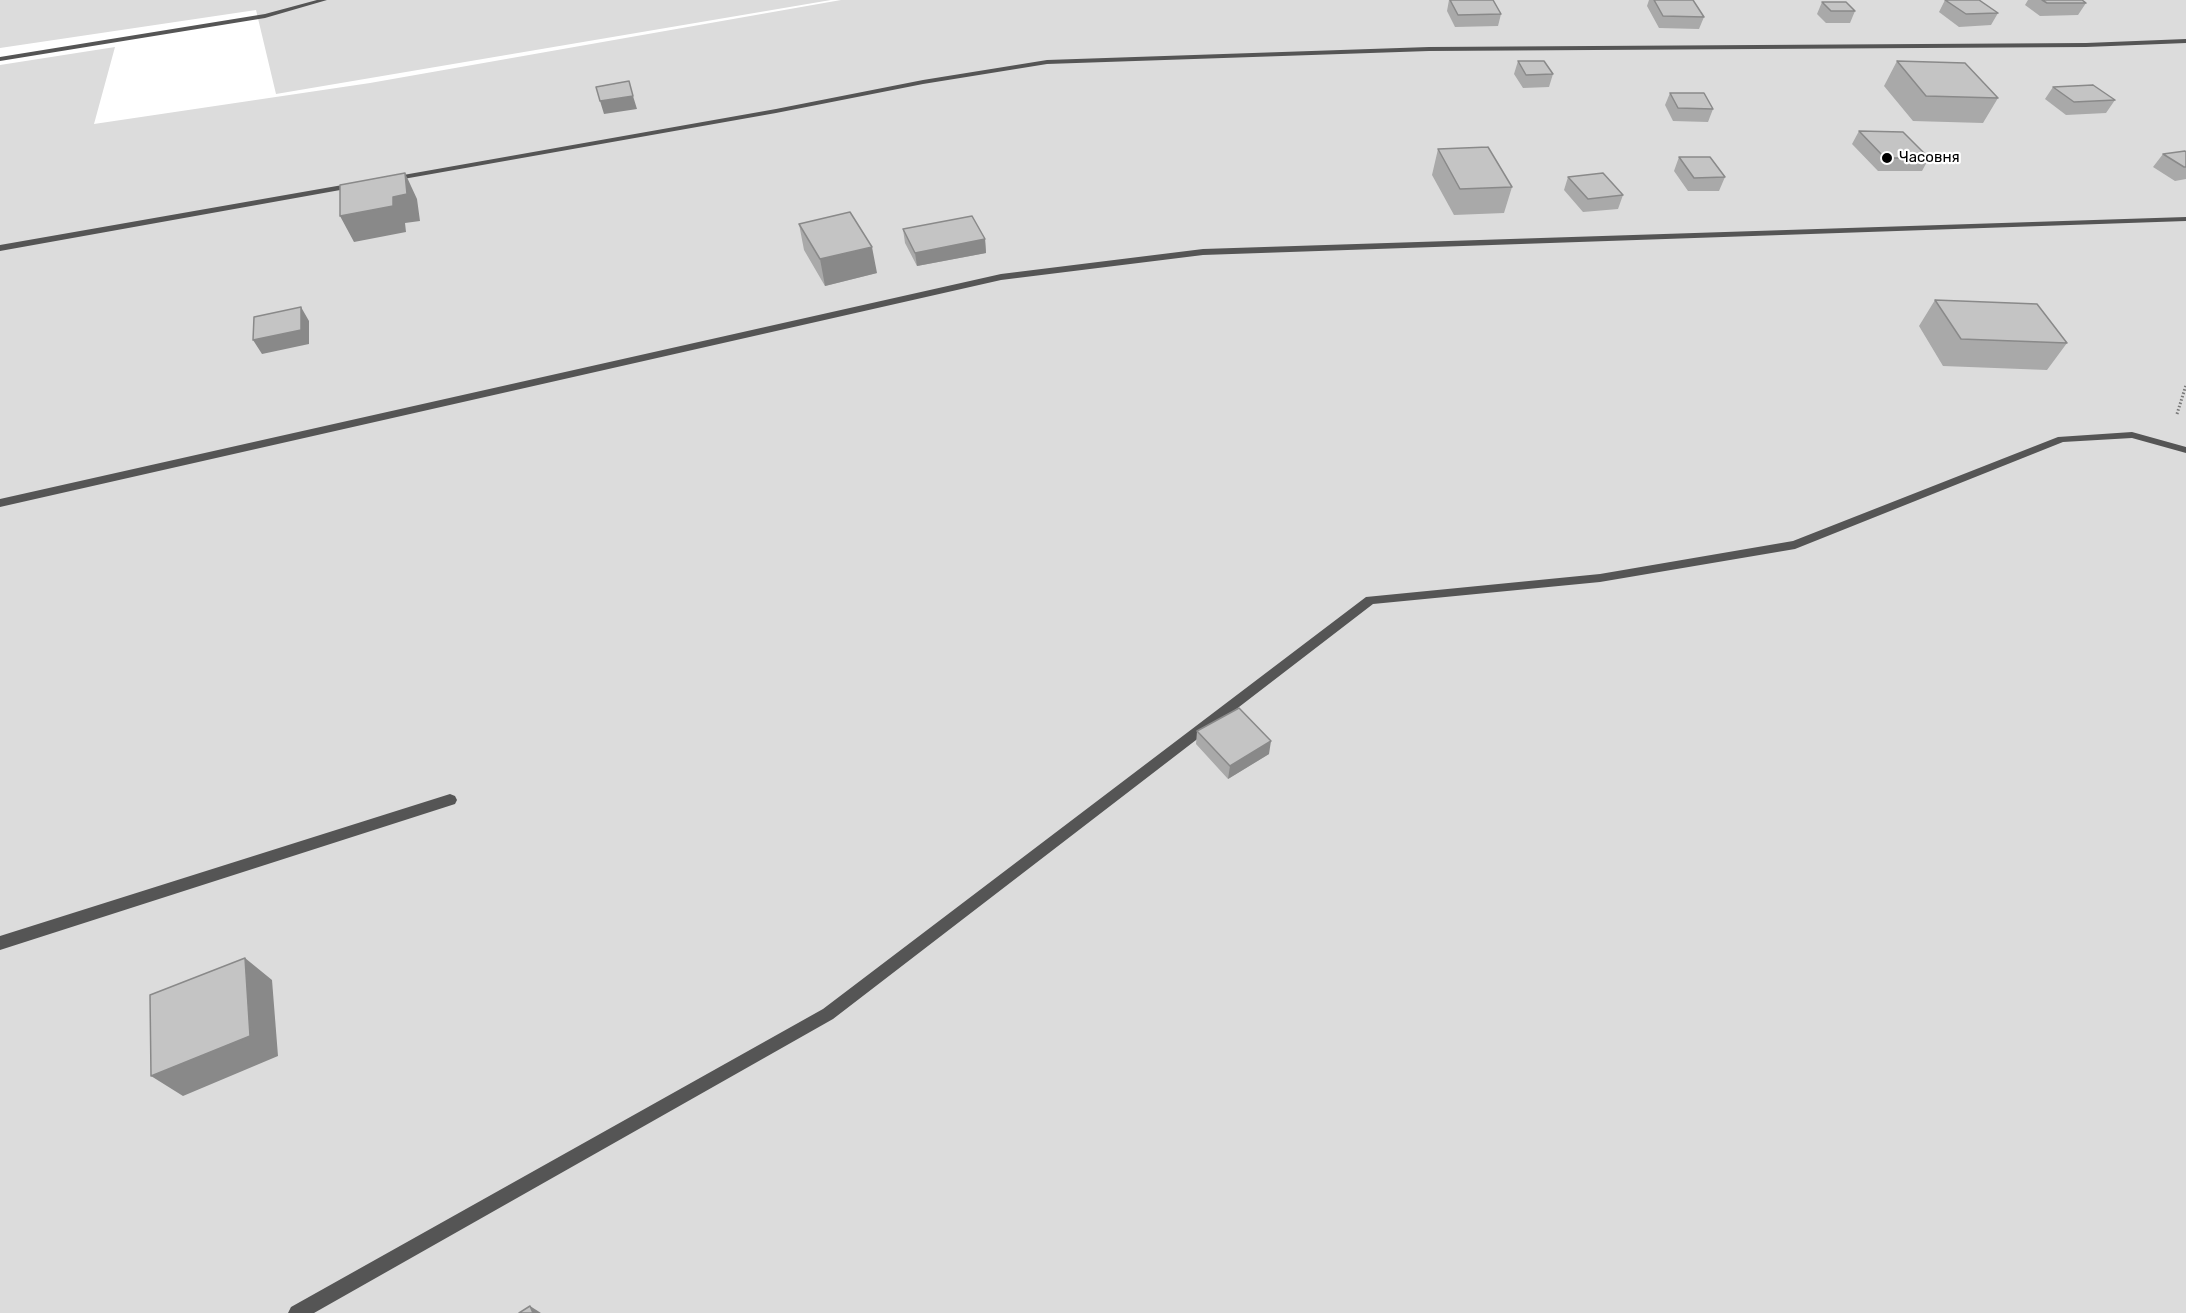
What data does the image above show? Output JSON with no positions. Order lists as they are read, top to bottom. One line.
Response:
{"places":["Часовня"]}
